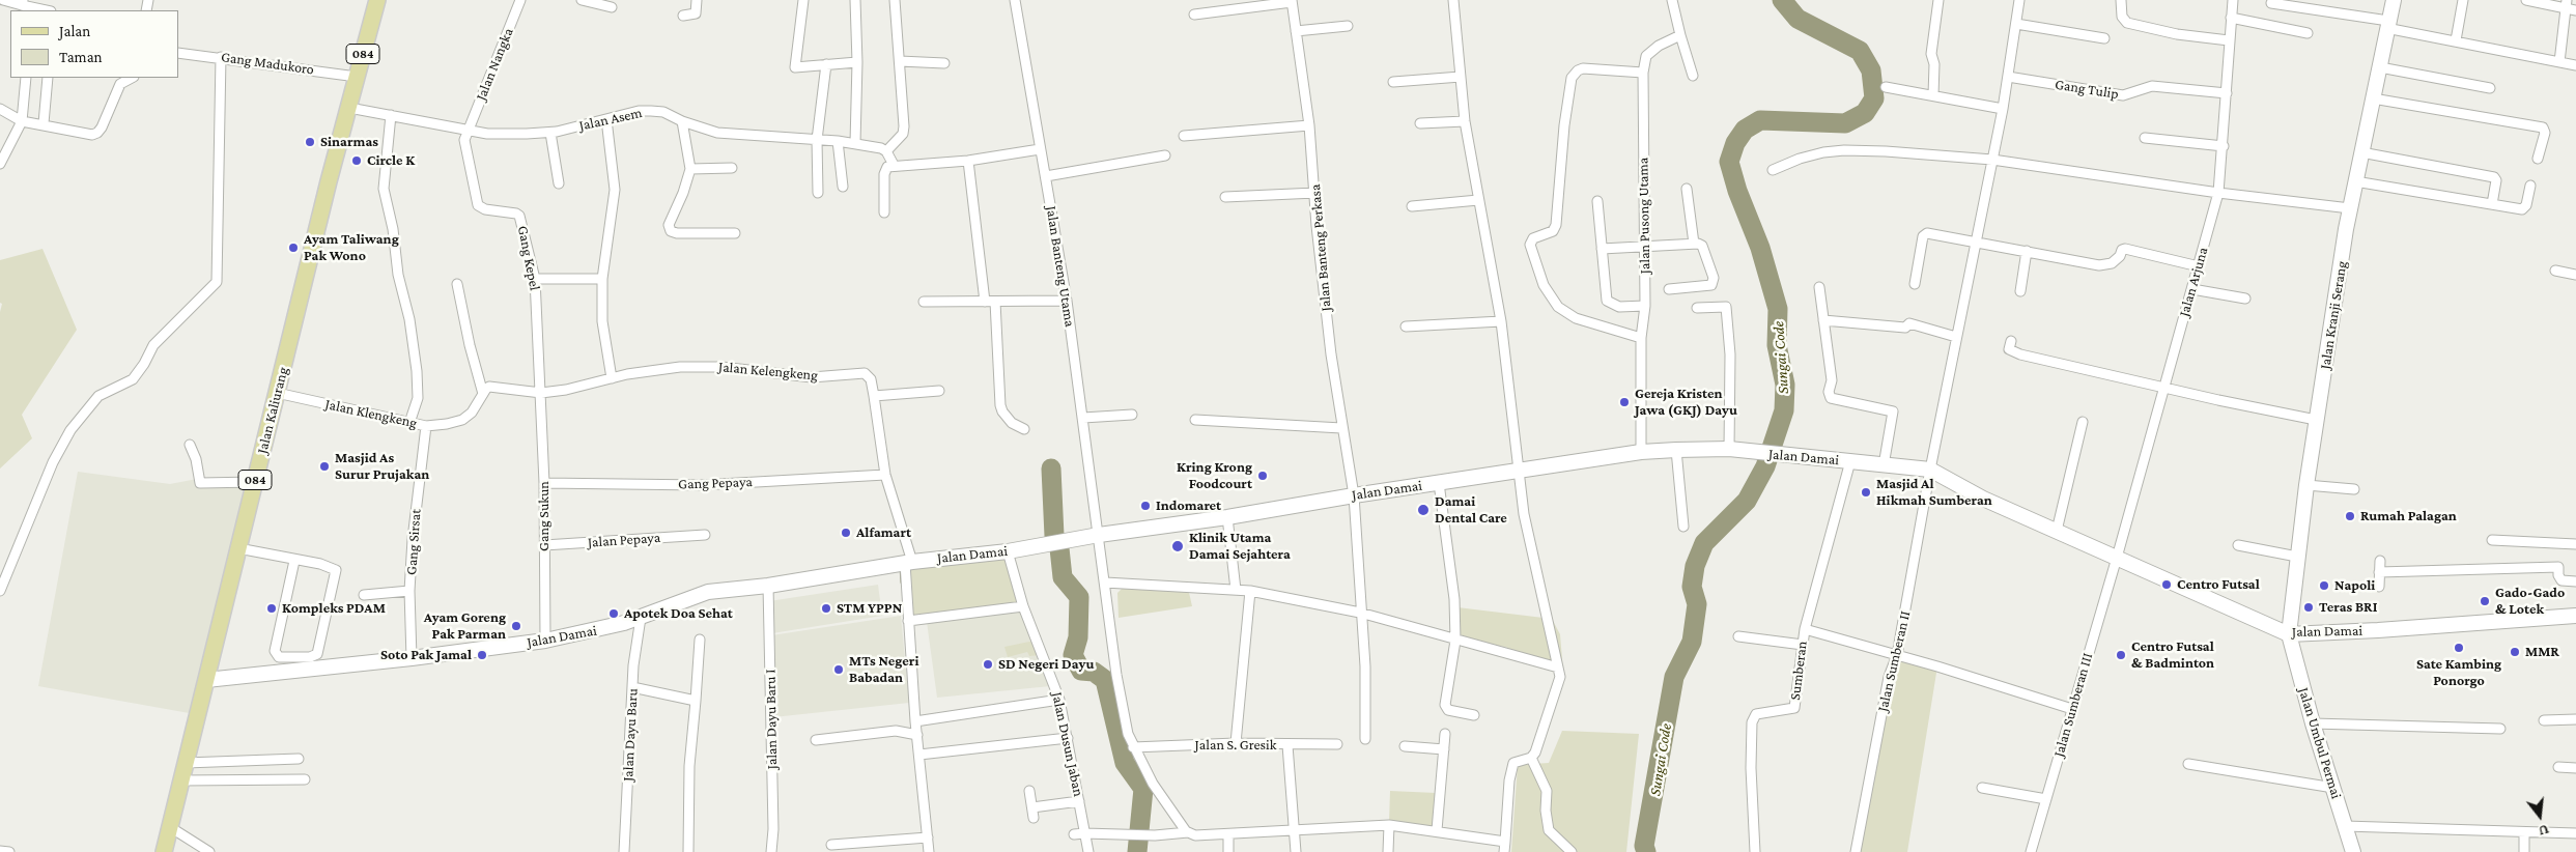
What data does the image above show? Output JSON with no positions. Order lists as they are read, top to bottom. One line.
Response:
{"streets":{"main road":["084","Jalan Kranji Serang","Jalan Kaliurang","Jalan Damai","Jalan Umbul Permai"],"street":["Gang Madukoro","Jalan Nangka","Gang Tulip","Jalan Asem","Jalan Pusong Utama","Jalan Banteng Perkasa","Gang Kepel","Jalan Banteng Utama","Jalan Arjuna","Jalan Kelengkeng","Jalan Klengkeng","Gang Pepaya","Gang Sukun","Jalan Pepaya","Gang Sirsat","Jalan Sumberan II","Sumberan","Jalan Sumberan III","Jalan Dayu Baru I","Jalan Dayu Baru","Jalan Dusun Jaban","Jalan S. Gresik"]},"crossings":[["Gang Madukoro","Jalan Kaliurang"],["Jalan Nangka","Jalan Asem"],["Jalan Nangka","Gang Kepel"],["Gang Tulip","Jalan Arjuna"],["Gang Tulip","Jalan Sumberan II"],["Jalan Asem","Gang Kepel"],["Jalan Asem","Jalan Kaliurang"],["Jalan Pusong Utama","Jalan Damai"],["Jalan Banteng Perkasa","Jalan Damai"],["Gang Kepel","Jalan Kelengkeng"],["Gang Kepel","Gang Sukun"],["Jalan Banteng Utama","Jalan Damai"],["Jalan Banteng Utama","Jalan S. Gresik"],["Jalan Arjuna","Jalan Damai"],["Jalan Arjuna","Jalan Sumberan III"],["Jalan Kranji Serang","Jalan Damai"],["Jalan Kranji Serang","Jalan Umbul Permai"],["Jalan Kelengkeng","Jalan Damai"],["Jalan Kelengkeng","Gang Pepaya"],["Jalan Kelengkeng","Gang Sukun"],["Jalan Kaliurang","Jalan Klengkeng"],["Jalan Kaliurang","Jalan Damai"],["Jalan Klengkeng","Gang Sirsat"],["Jalan Damai","Gang Sukun"],["Jalan Damai","Gang Sirsat"],["Jalan Damai","Jalan Sumberan II"],["Jalan Damai","Sumberan"],["Jalan Damai","Jalan Sumberan III"],["Jalan Damai","Jalan Dayu Baru I"],["Jalan Damai","Jalan Dayu Baru"],["Jalan Damai","Jalan Umbul Permai"],["Jalan Damai","Jalan Dusun Jaban"],["Gang Pepaya","Gang Sukun"],["Gang Sukun","Jalan Pepaya"]],"water":["Sungai Code"],"places":["Sinarmas","Circle K","Ayam Taliwang Pak Wono","Gereja Kristen Jawa (GKJ) Dayu","Masjid As Surur Prujakan","Kring Krong Foodcourt","Masjid Al Hikmah Sumberan","Indomaret","Damai Dental Care","Rumah Palagan","Alfamart","Klinik Utama Damai Sejahtera","Centro Futsal","Napoli","Gado-Gado & Lotek","Teras BRI","Kompleks PDAM","STM YPPN","Apotek Doa Sehat","Ayam Goreng Pak Parman","Sate Kambing Ponorgo","MMR","Soto Pak Jamal","Centro Futsal & Badminton","SD Negeri Dayu","MTs Negeri Babadan"],"legend":["Jalan","Taman"],"north":"bottom"}
